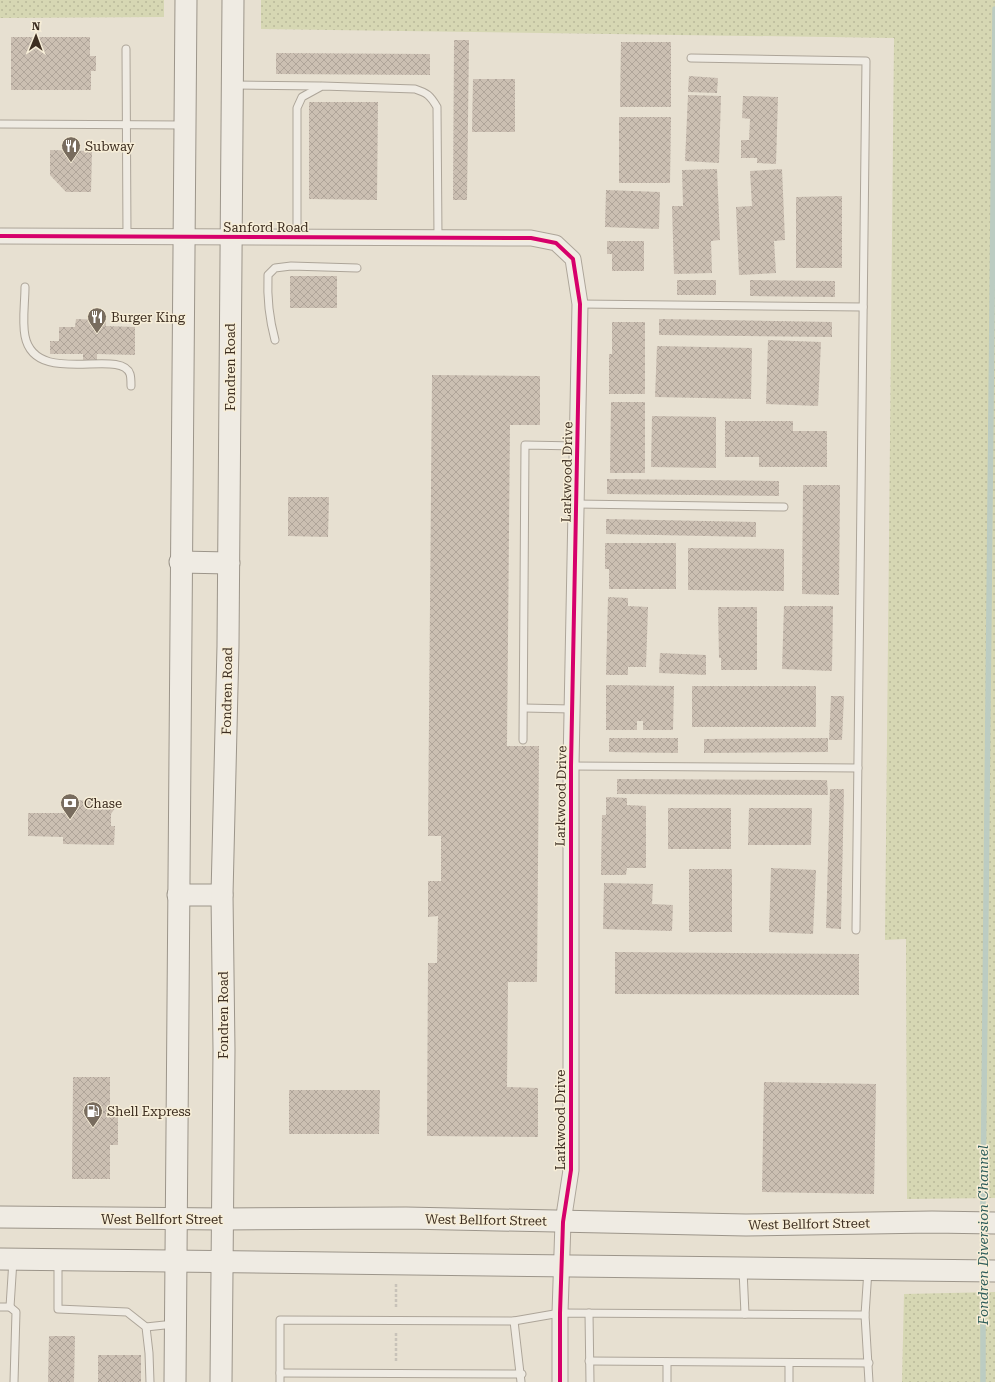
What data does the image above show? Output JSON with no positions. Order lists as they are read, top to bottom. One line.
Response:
{"streets":{"main road":["Fondren Road","West Bellfort Street"],"street":["Sanford Road","Larkwood Drive"]},"crossings":[["Sanford Road","Fondren Road"],["Sanford Road","Larkwood Drive"],["Fondren Road","West Bellfort Street"],["Larkwood Drive","West Bellfort Street"]],"water":["Fondren Diversion Channel"],"places":{"restaurant":["Subway","Burger King"],"bank":["Chase"],"fuel station":["Shell Express"]},"north":"top"}
